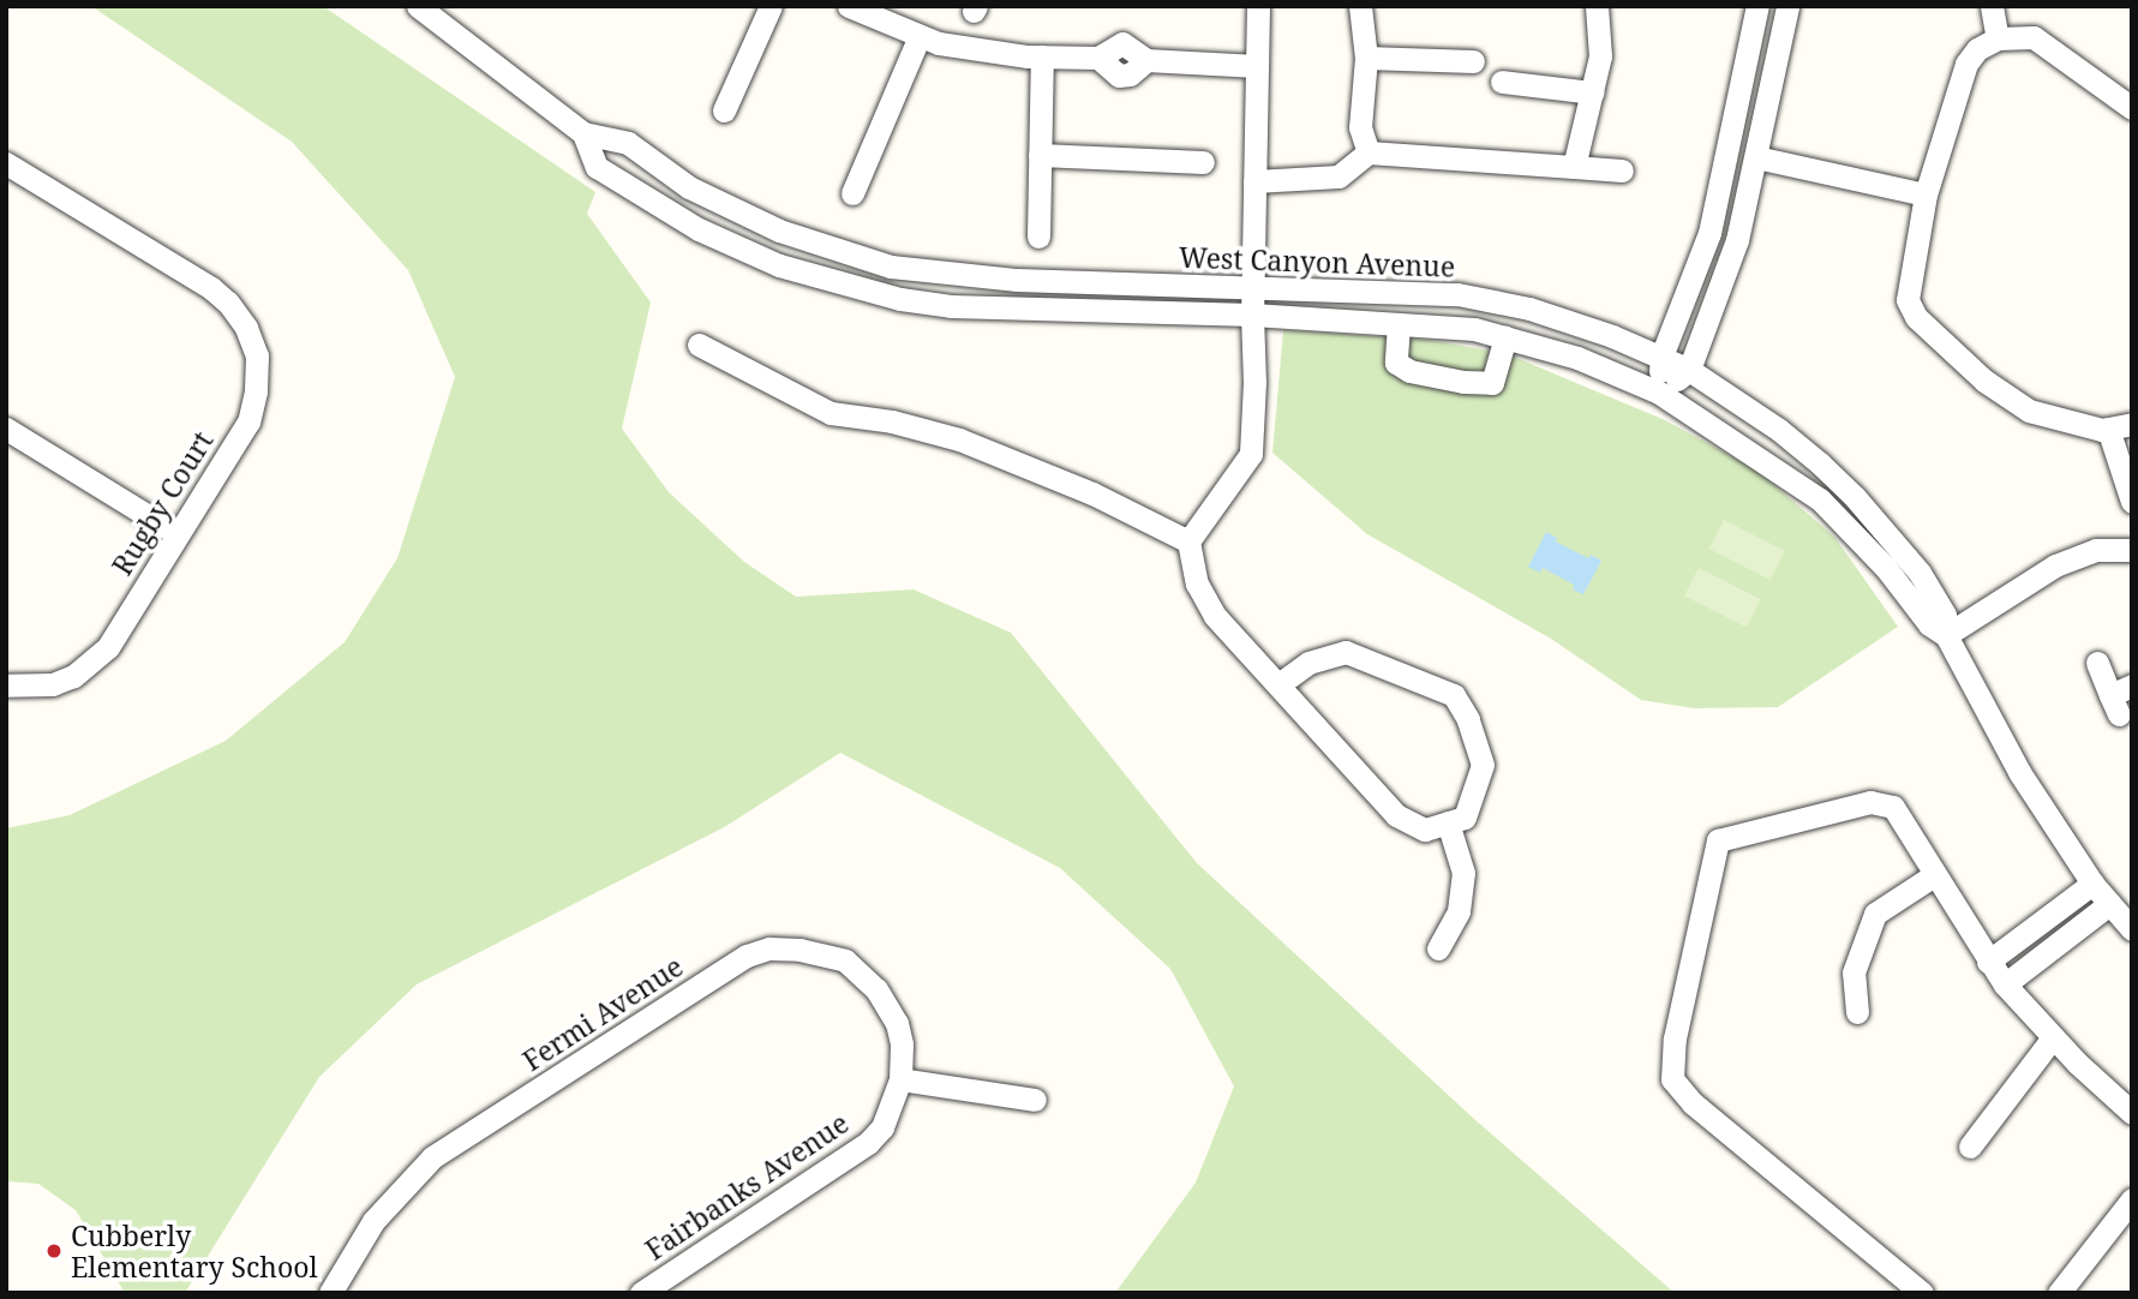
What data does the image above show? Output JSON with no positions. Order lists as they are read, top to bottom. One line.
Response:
{"streets":{"street":["West Canyon Avenue","Rugby Court","Fermi Avenue","Fairbanks Avenue"]},"crossings":[["Fermi Avenue","Fairbanks Avenue"]],"places":["Cubberly Elementary School"]}
